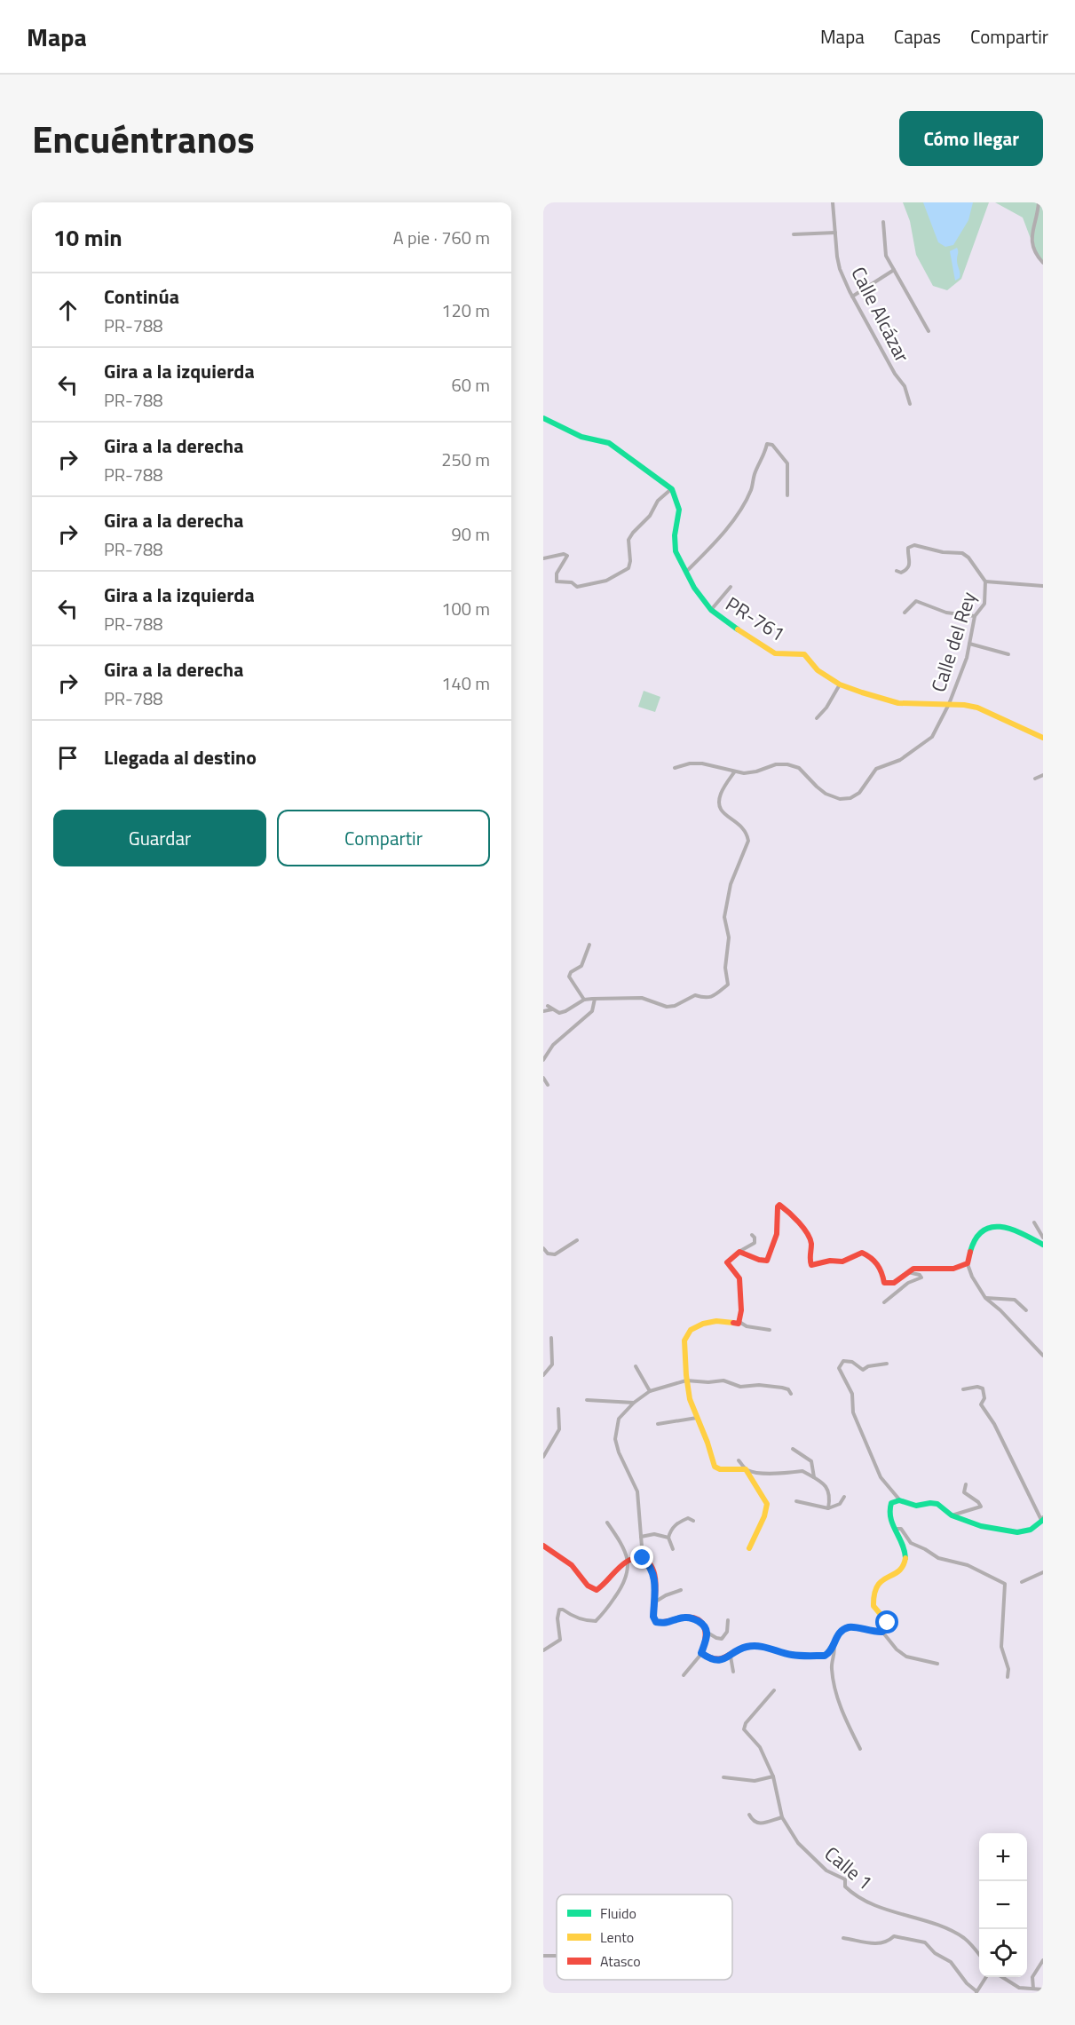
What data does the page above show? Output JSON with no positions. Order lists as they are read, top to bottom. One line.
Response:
{"streets":{"street":["Calle Alcázar","PR-761","Calle del Rey","Calle 1"]},"crossings":[["PR-761","Calle del Rey"]],"legend":["Fluido","Lento","Atasco"],"page":{"header":"Mapa","nav":["Mapa","Capas","Compartir"],"title":"Encuéntranos","buttons":["Cómo llegar",["Guardar","Compartir"]],"heading":["10 min","A pie · 760 m"],"list":[["Continúa","PR-788","120 m"],["Gira a la izquierda","PR-788","60 m"],["Gira a la derecha","PR-788","250 m"],["Gira a la derecha","PR-788","90 m"],["Gira a la izquierda","PR-788","100 m"],["Gira a la derecha","PR-788","140 m"],"Llegada al destino"],"map_buttons":["+","−"]}}
